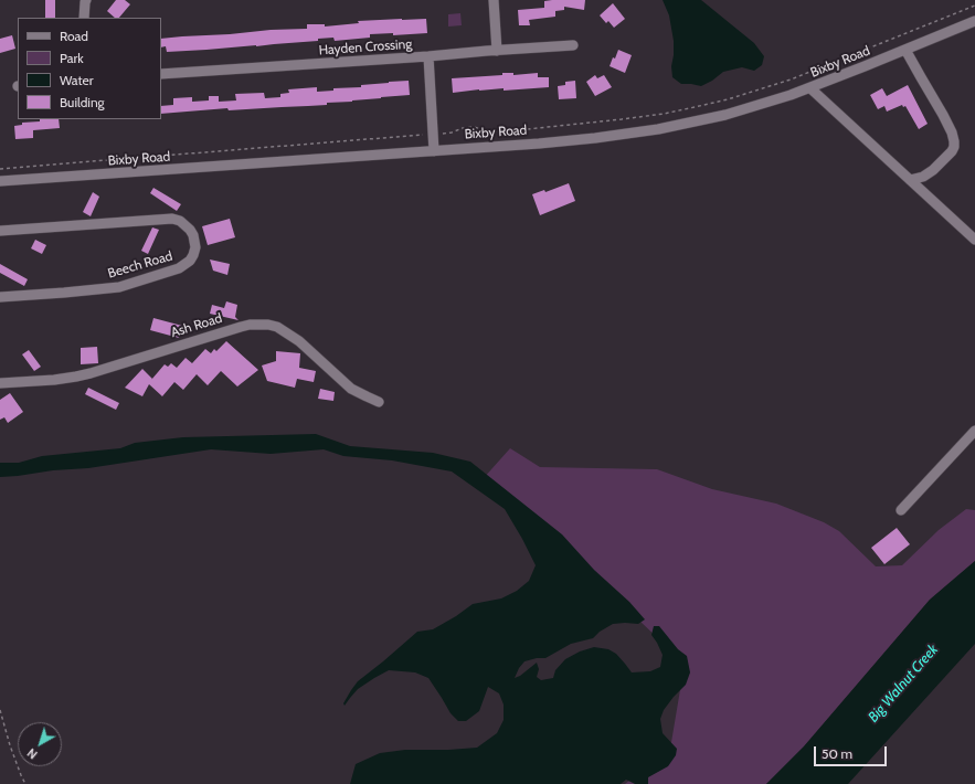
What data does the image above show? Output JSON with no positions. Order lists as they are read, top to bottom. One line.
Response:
{"streets":{"street":["Hayden Crossing","Bixby Road","Beech Road","Ash Road"]},"water":["Big Walnut Creek"],"legend":["Road","Park","Water","Building"],"scale_bar":"50 m","north":"bottom left"}
